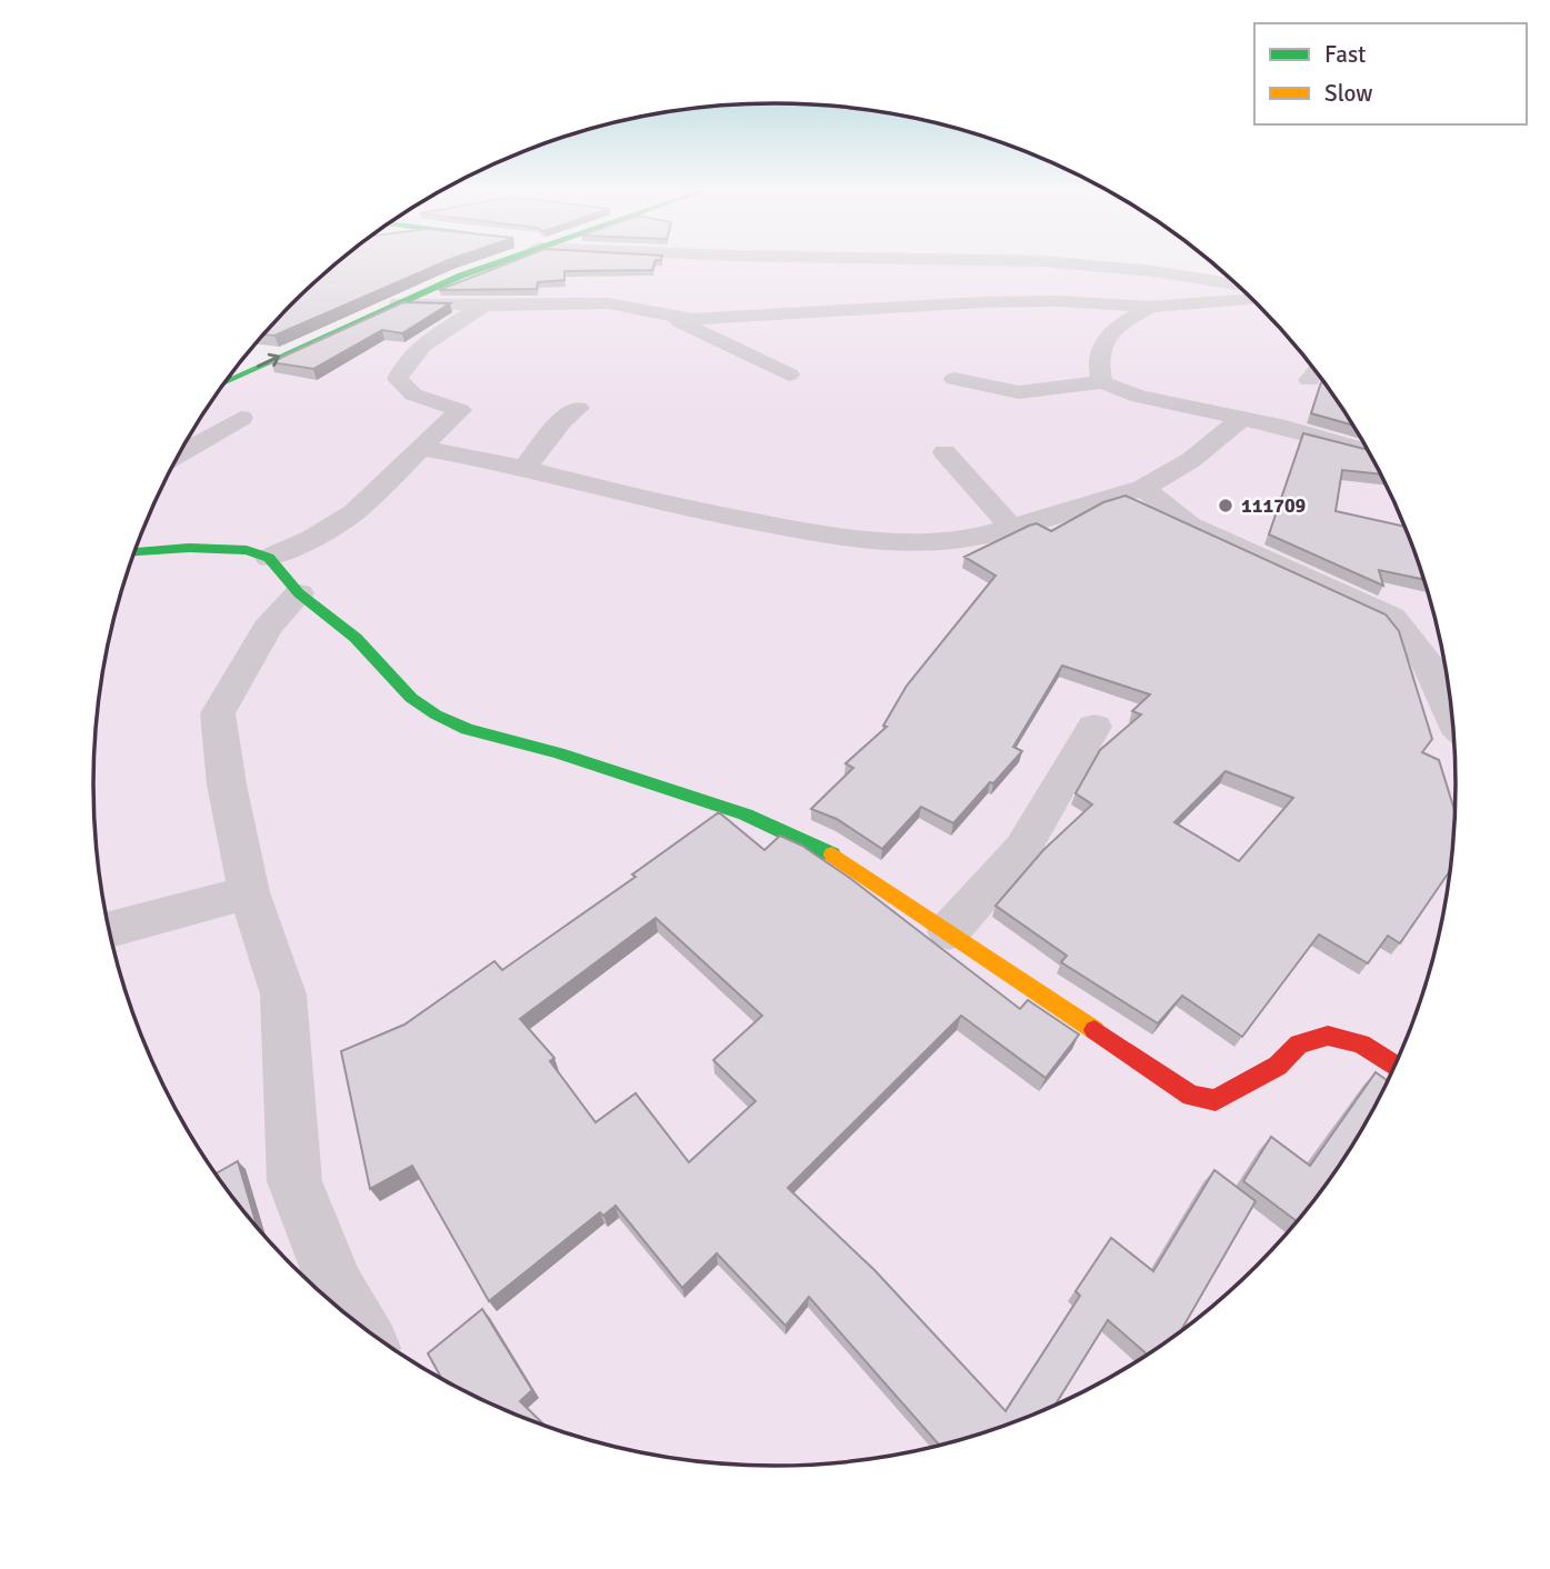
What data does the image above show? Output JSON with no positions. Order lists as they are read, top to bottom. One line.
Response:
{"places":["111709"],"legend":["Fast","Slow"]}
